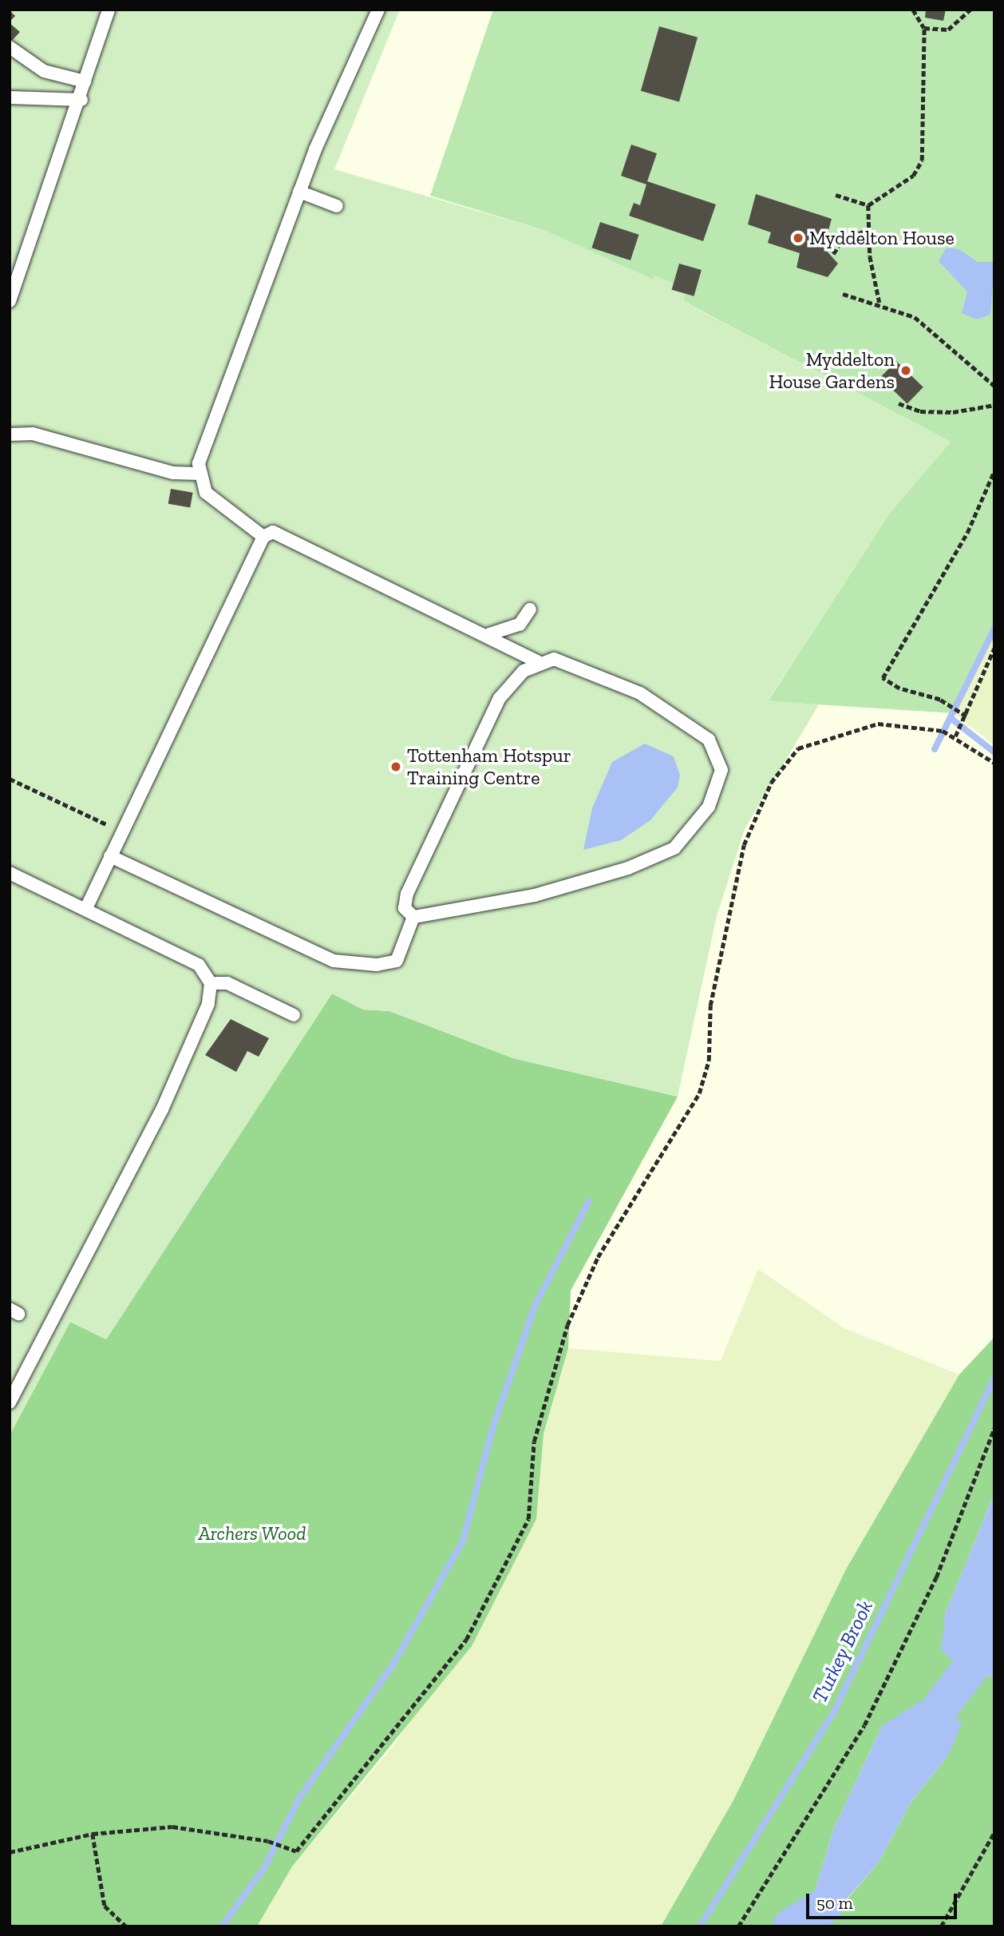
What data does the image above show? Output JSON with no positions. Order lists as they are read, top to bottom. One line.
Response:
{"water":["Turkey Brook"],"parks":["Archers Wood"],"places":["Myddelton House","Myddelton House Gardens","Tottenham Hotspur Training Centre"],"scale_bar":"50 m"}
